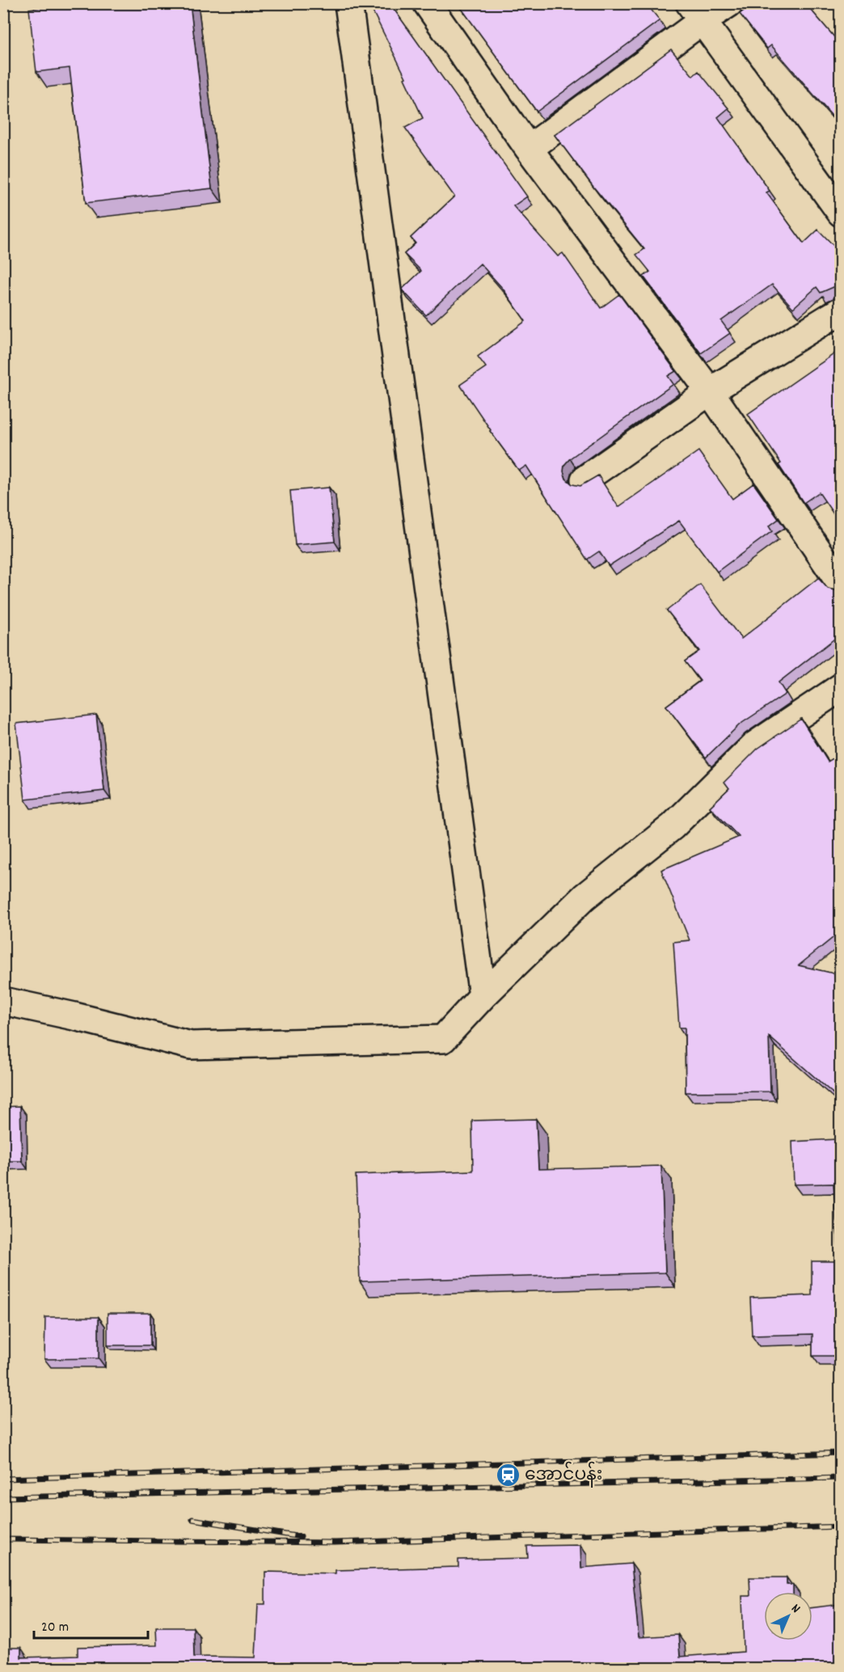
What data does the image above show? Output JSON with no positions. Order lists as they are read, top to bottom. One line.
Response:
{"places":{"station":["အောင်ပန်း"]},"scale_bar":"20 m","north":"top right"}
